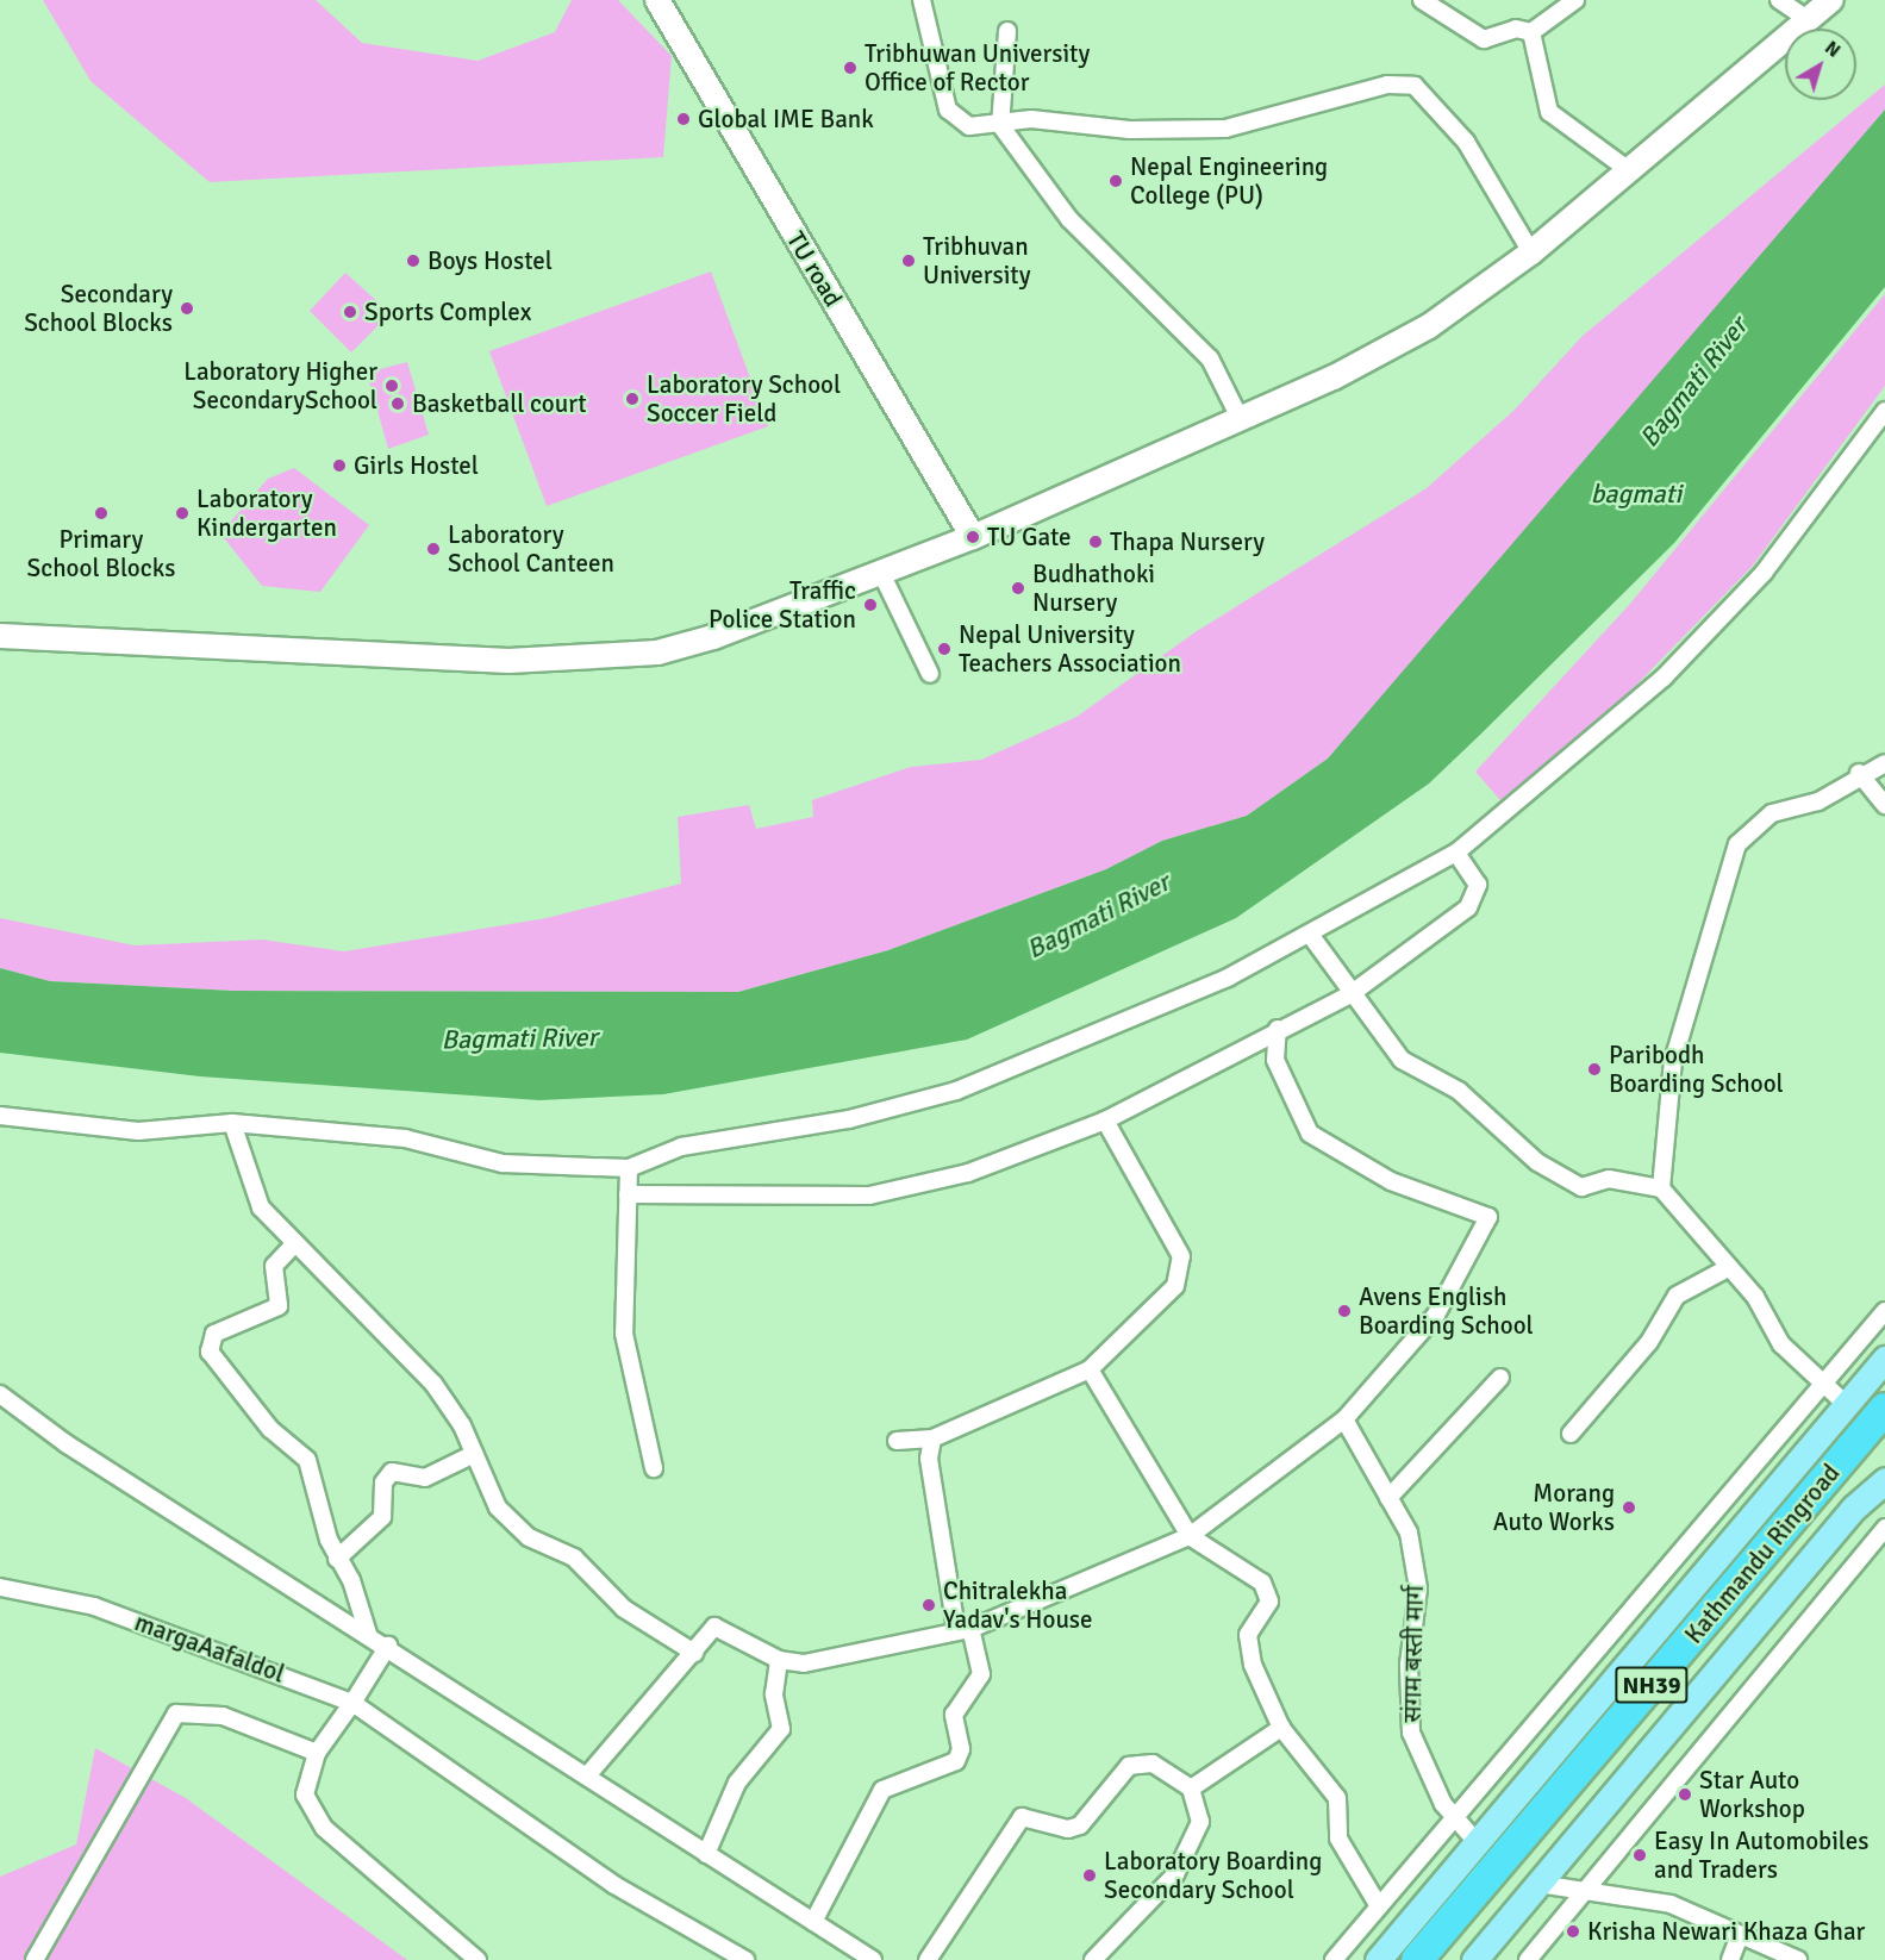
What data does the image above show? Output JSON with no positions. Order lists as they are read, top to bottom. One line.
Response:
{"streets":{"highway":["Kathmandu Ringroad","NH39"],"main road":["TU road"],"street":["margaAafaldol","संगम बस्ती मार्ग"]},"water":["Bagmati River","bagmati"],"places":["Tribhuwan University Office of Rector","Global IME Bank","Nepal Engineering College (PU)","Boys Hostel","Tribhuvan University","Secondary School Blocks","Sports Complex","Laboratory Higher SecondarySchool","Laboratory School Soccer Field","Basketball court","Girls Hostel","Primary School Blocks","Laboratory Kindergarten","TU Gate","Thapa Nursery","Laboratory School Canteen","Budhathoki Nursery","Traffic Police Station","Nepal University Teachers Association","Paribodh Boarding School","Avens English Boarding School","Morang Auto Works","Chitralekha Yadav's House","Star Auto Workshop","Easy In Automobiles and Traders","Laboratory Boarding Secondary School","Krisha Newari Khaza Ghar"],"north":"top right"}
